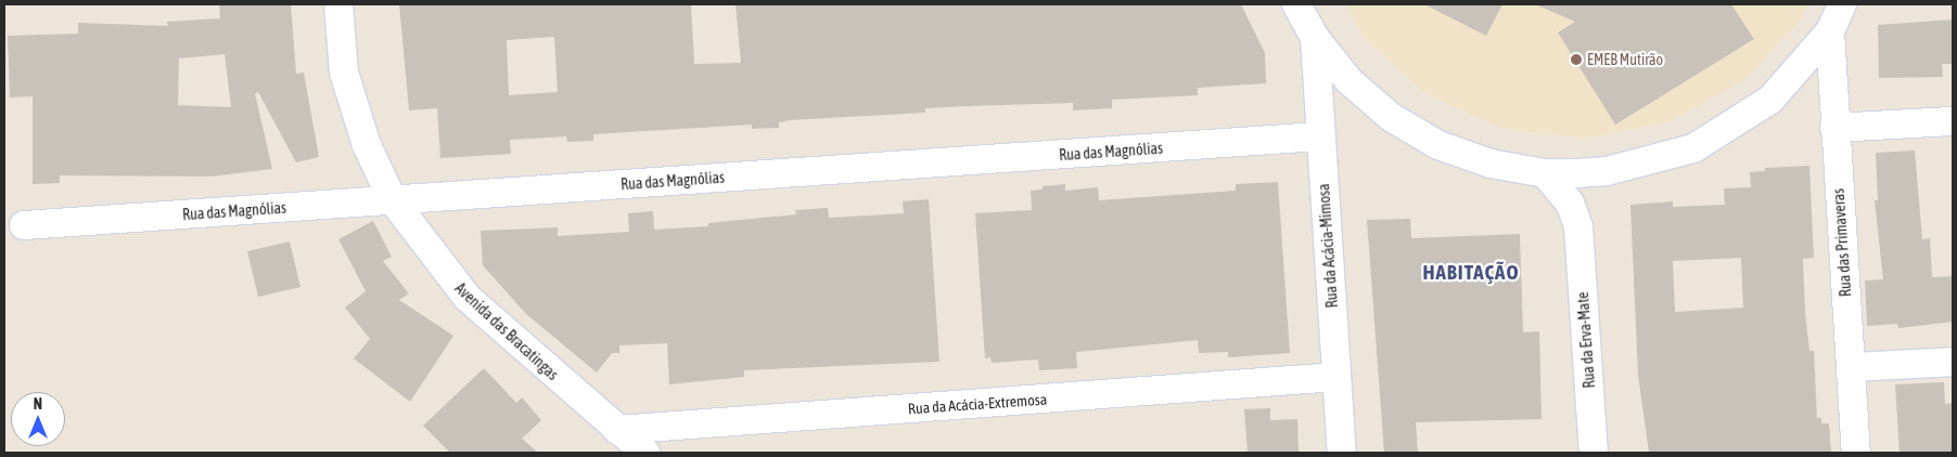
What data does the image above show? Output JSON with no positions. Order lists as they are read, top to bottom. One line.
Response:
{"streets":{"street":["Rua das Magnólias","Rua das Primaveras","Rua da Acácia-Mimosa","Avenida das Bracatingas","Rua da Erva-Mate","Rua da Acácia-Extremosa"]},"crossings":[["Rua das Magnólias","Rua da Acácia-Mimosa"],["Rua das Magnólias","Avenida das Bracatingas"],["Rua da Acácia-Mimosa","Rua da Acácia-Extremosa"],["Avenida das Bracatingas","Rua da Acácia-Extremosa"]],"districts":["HABITAÇÃO"],"places":["EMEB Mutirão"],"north":"top"}
